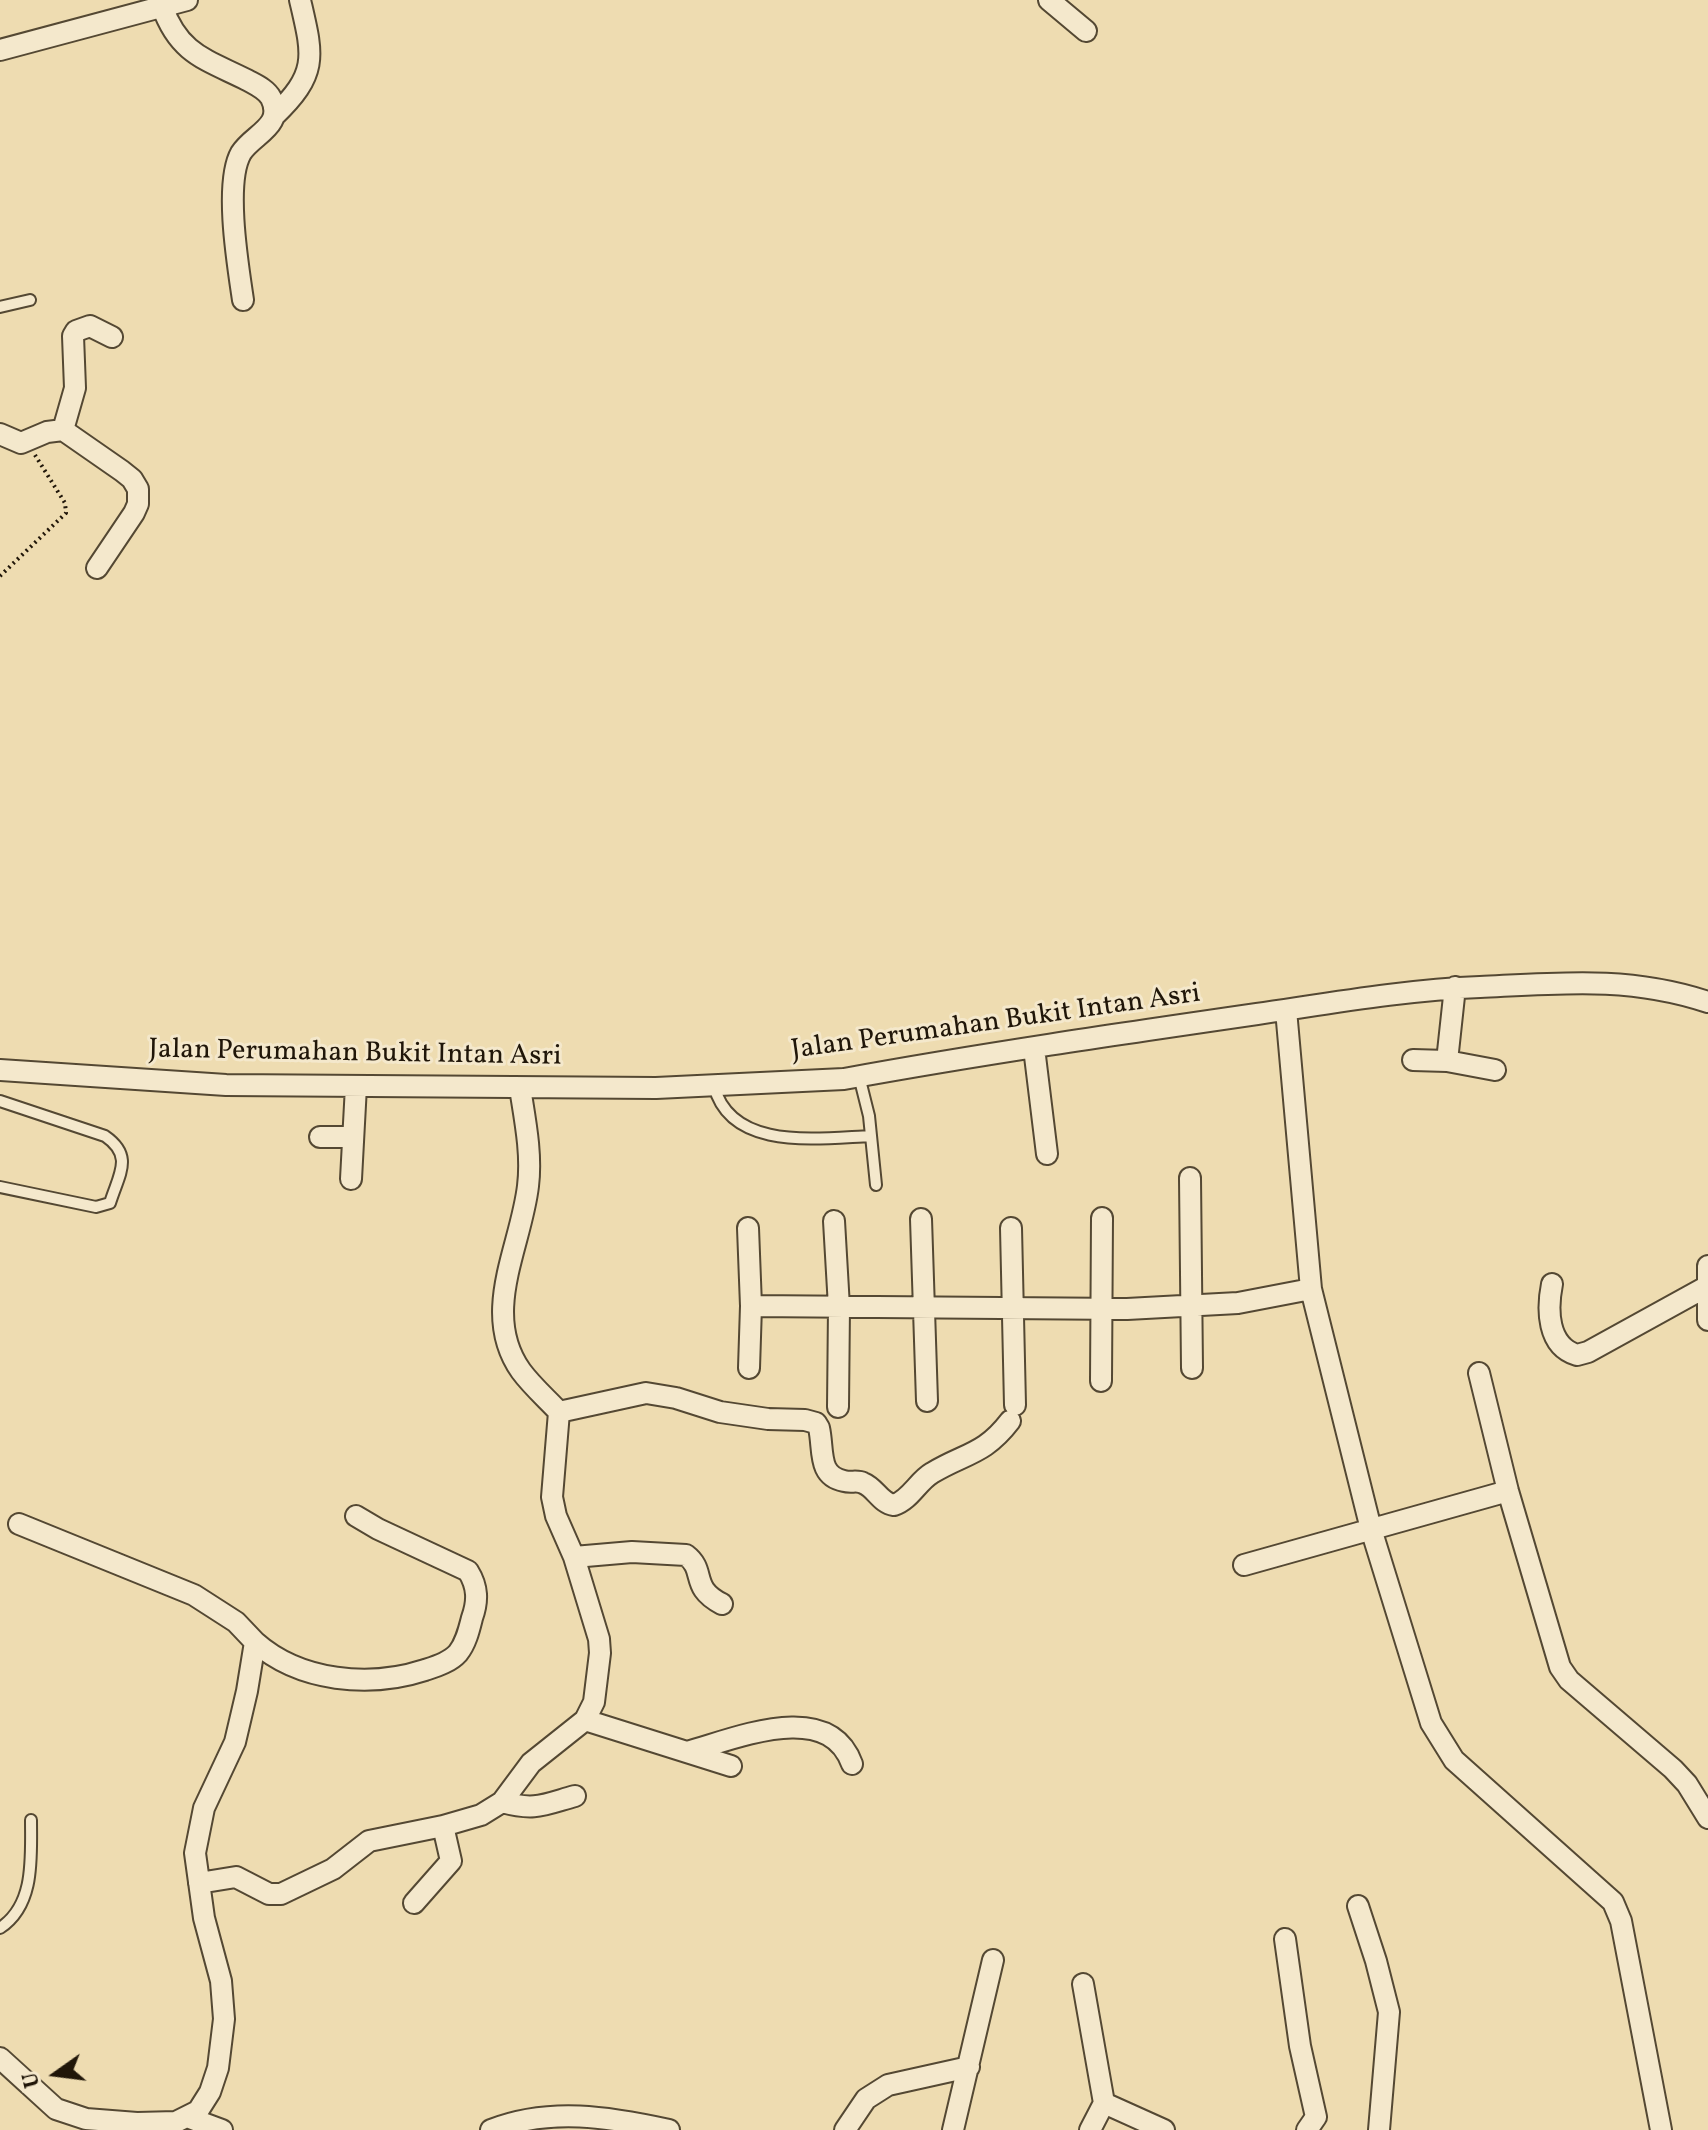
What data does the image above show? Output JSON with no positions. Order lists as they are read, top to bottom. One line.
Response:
{"streets":{"street":["Jalan Perumahan Bukit Intan Asri"]},"north":"left"}
